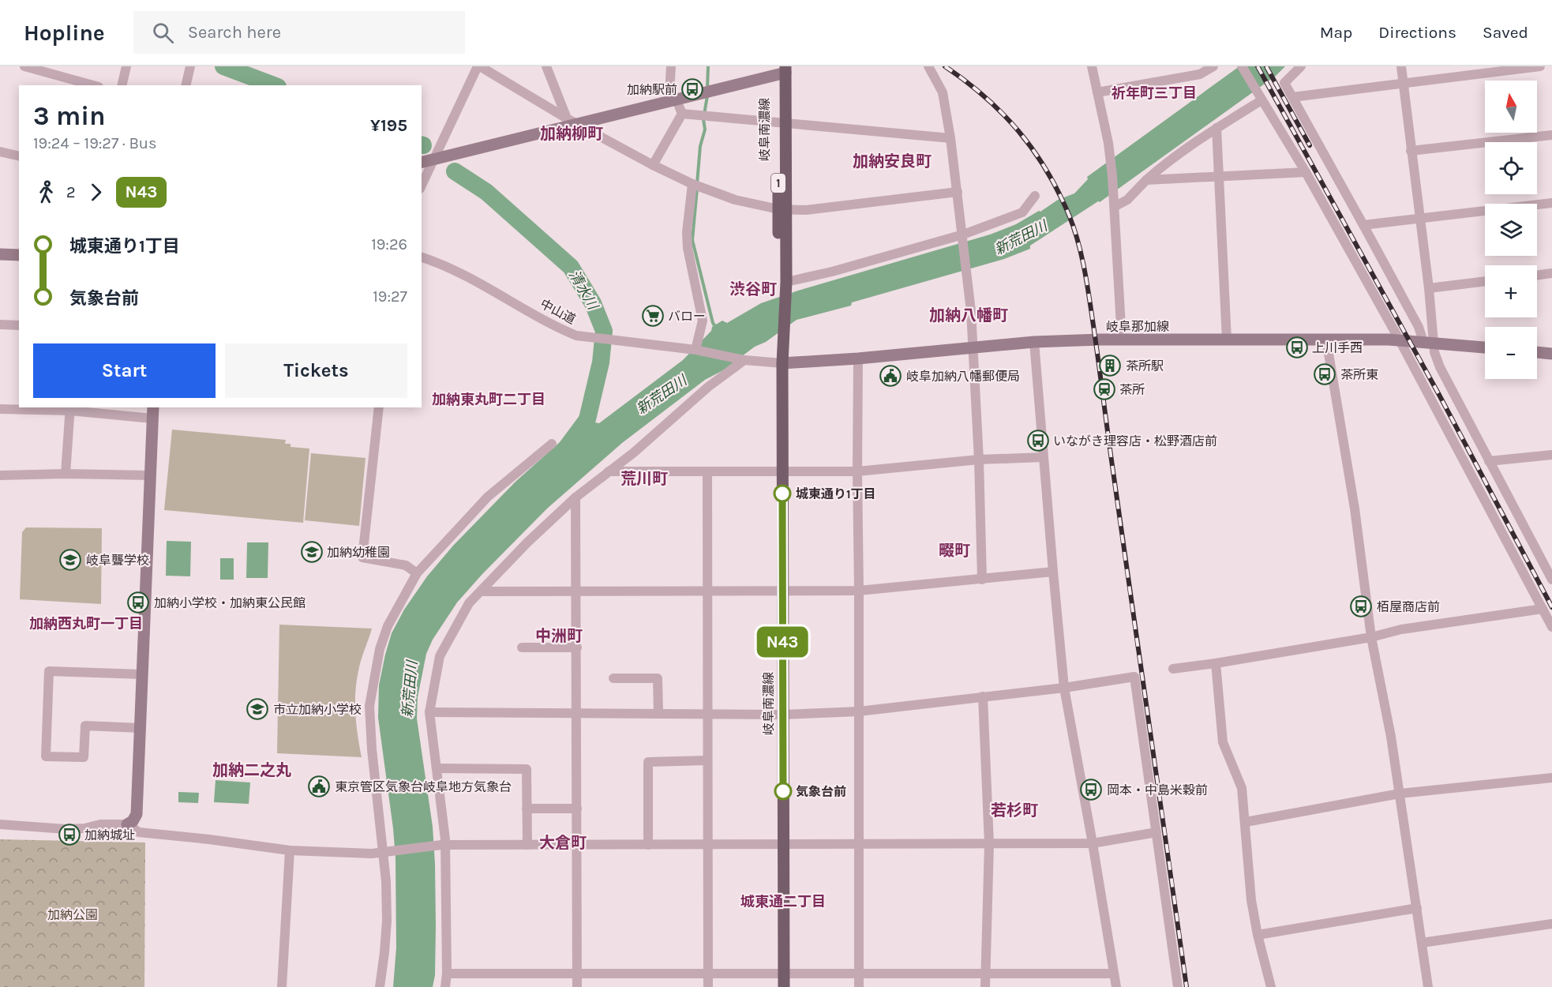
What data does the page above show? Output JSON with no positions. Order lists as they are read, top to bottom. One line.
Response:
{"streets":{"main road":["岐阜南濃線","1"],"street":["中山道","岐阜那加線"]},"crossings":[["岐阜南濃線","中山道"],["岐阜南濃線","岐阜那加線"],["中山道","岐阜那加線"]],"districts":["祈年町三丁目","加納柳町","加納安良町","渋谷町","加納八幡町","加納東丸町二丁目","荒川町","畷町","加納西丸町一丁目","中洲町","加納二之丸","若杉町","大倉町","城東通二丁目"],"water":["新荒田川","清水川"],"parks":["加納公園"],"places":{"bus stop":["加納駅前","上川手西","茶所東","いながき理容店・松野酒店前","加納小学校・加納東公民館","栢屋商店前","岡本・中島米穀前","加納城址"],"supermarket":["バロー"],"building":["茶所駅"],"public building":["岐阜加納八幡郵便局","東京管区気象台岐阜地方気象台"],"station":["茶所"],"other":["城東通り1丁目","気象台前"],"school or university":["加納幼稚園","岐阜聾学校","市立加納小学校"]},"lines":["bus line N43"],"north":"top","page":{"header":"Hopline","search":"Search here","nav":["Map","Directions","Saved"],"on_map":"N43","map_buttons":["+","−"],"heading":["3 min","19:24 – 19:27 · Bus","¥195"],"legs":["2","N43"],"list":[{"name":"城東通り1丁目","value":"19:26"},{"name":"気象台前","value":"19:27"}],"buttons":["Start","Tickets"]}}
